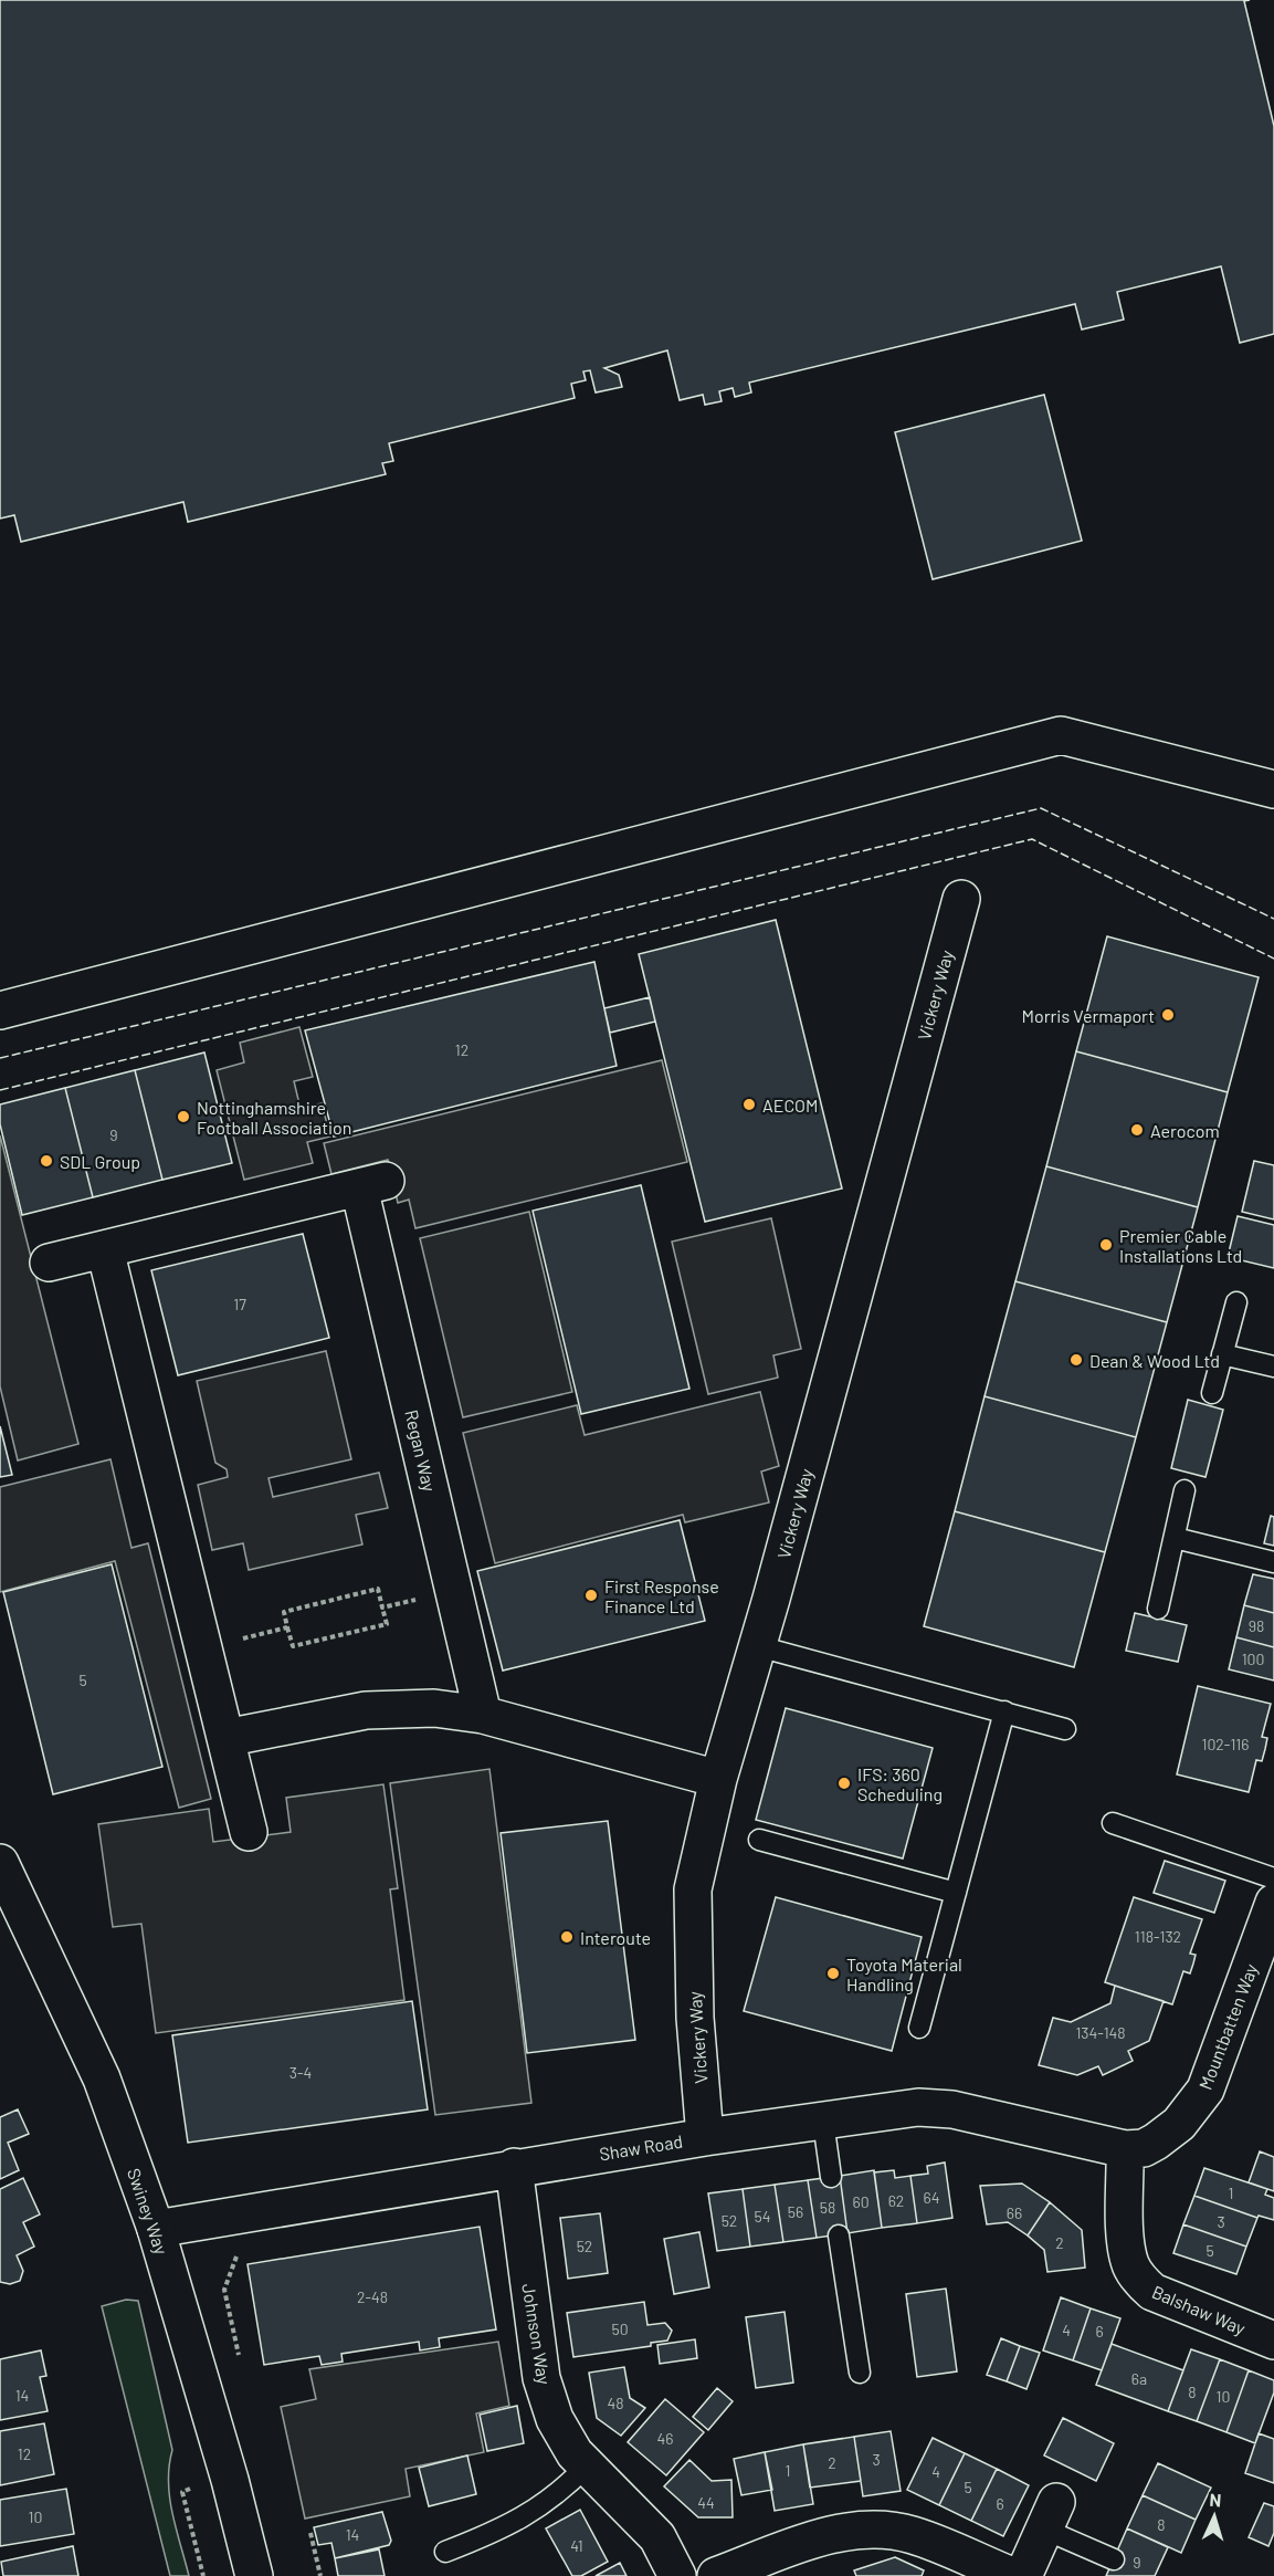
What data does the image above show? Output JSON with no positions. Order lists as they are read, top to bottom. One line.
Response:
{"streets":{"street":["Vickery Way","Regan Way","Mountbatten Way","Shaw Road","Swiney Way","Balshaw Way","Johnson Way"]},"crossings":[["Vickery Way","Shaw Road"],["Mountbatten Way","Shaw Road"],["Mountbatten Way","Balshaw Way"],["Shaw Road","Swiney Way"],["Shaw Road","Balshaw Way"],["Shaw Road","Johnson Way"]],"places":["Morris Vermaport","AECOM","Nottinghamshire Football Association","Aerocom","SDL Group","Premier Cable Installations Ltd","Dean & Wood Ltd","First Response Finance Ltd","IFS: 360 Scheduling","Interoute","Toyota Material Handling"],"house_numbers":["12","9","17","98","100","5","102-116","118-132","134-148","3-4","1","64","62","60","58","56","66","54","52","3","2","52","5","2-48","50","4","6","6a","8","14","10","48","46","12","3","2","1","4","5","44","6","10","8","14","41","9"],"north":"top"}
